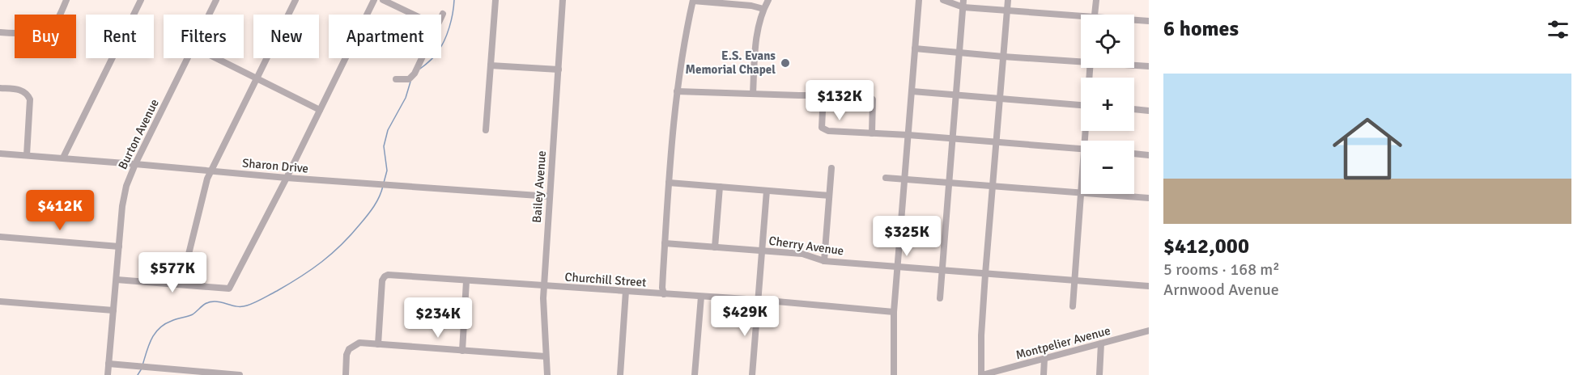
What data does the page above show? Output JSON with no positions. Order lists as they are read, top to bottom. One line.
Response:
{"streets":{"street":["Burton Avenue","Sharon Drive","Bailey Avenue","Cherry Avenue","Churchill Street","Montpelier Avenue"]},"crossings":[["Burton Avenue","Sharon Drive"],["Sharon Drive","Bailey Avenue"],["Bailey Avenue","Churchill Street"]],"places":["E.S. Evans Memorial Chapel"],"page":{"heading":"6 homes","map_buttons":["+","−"],"chip":["Buy","Rent","Filters","New","Apartment"],"list":[{"name":"$412,000","note":"5 rooms · 168 m² · Arnwood Avenue"}],"price":["$132K","$412K","$325K","$577K","$429K","$234K"]}}
